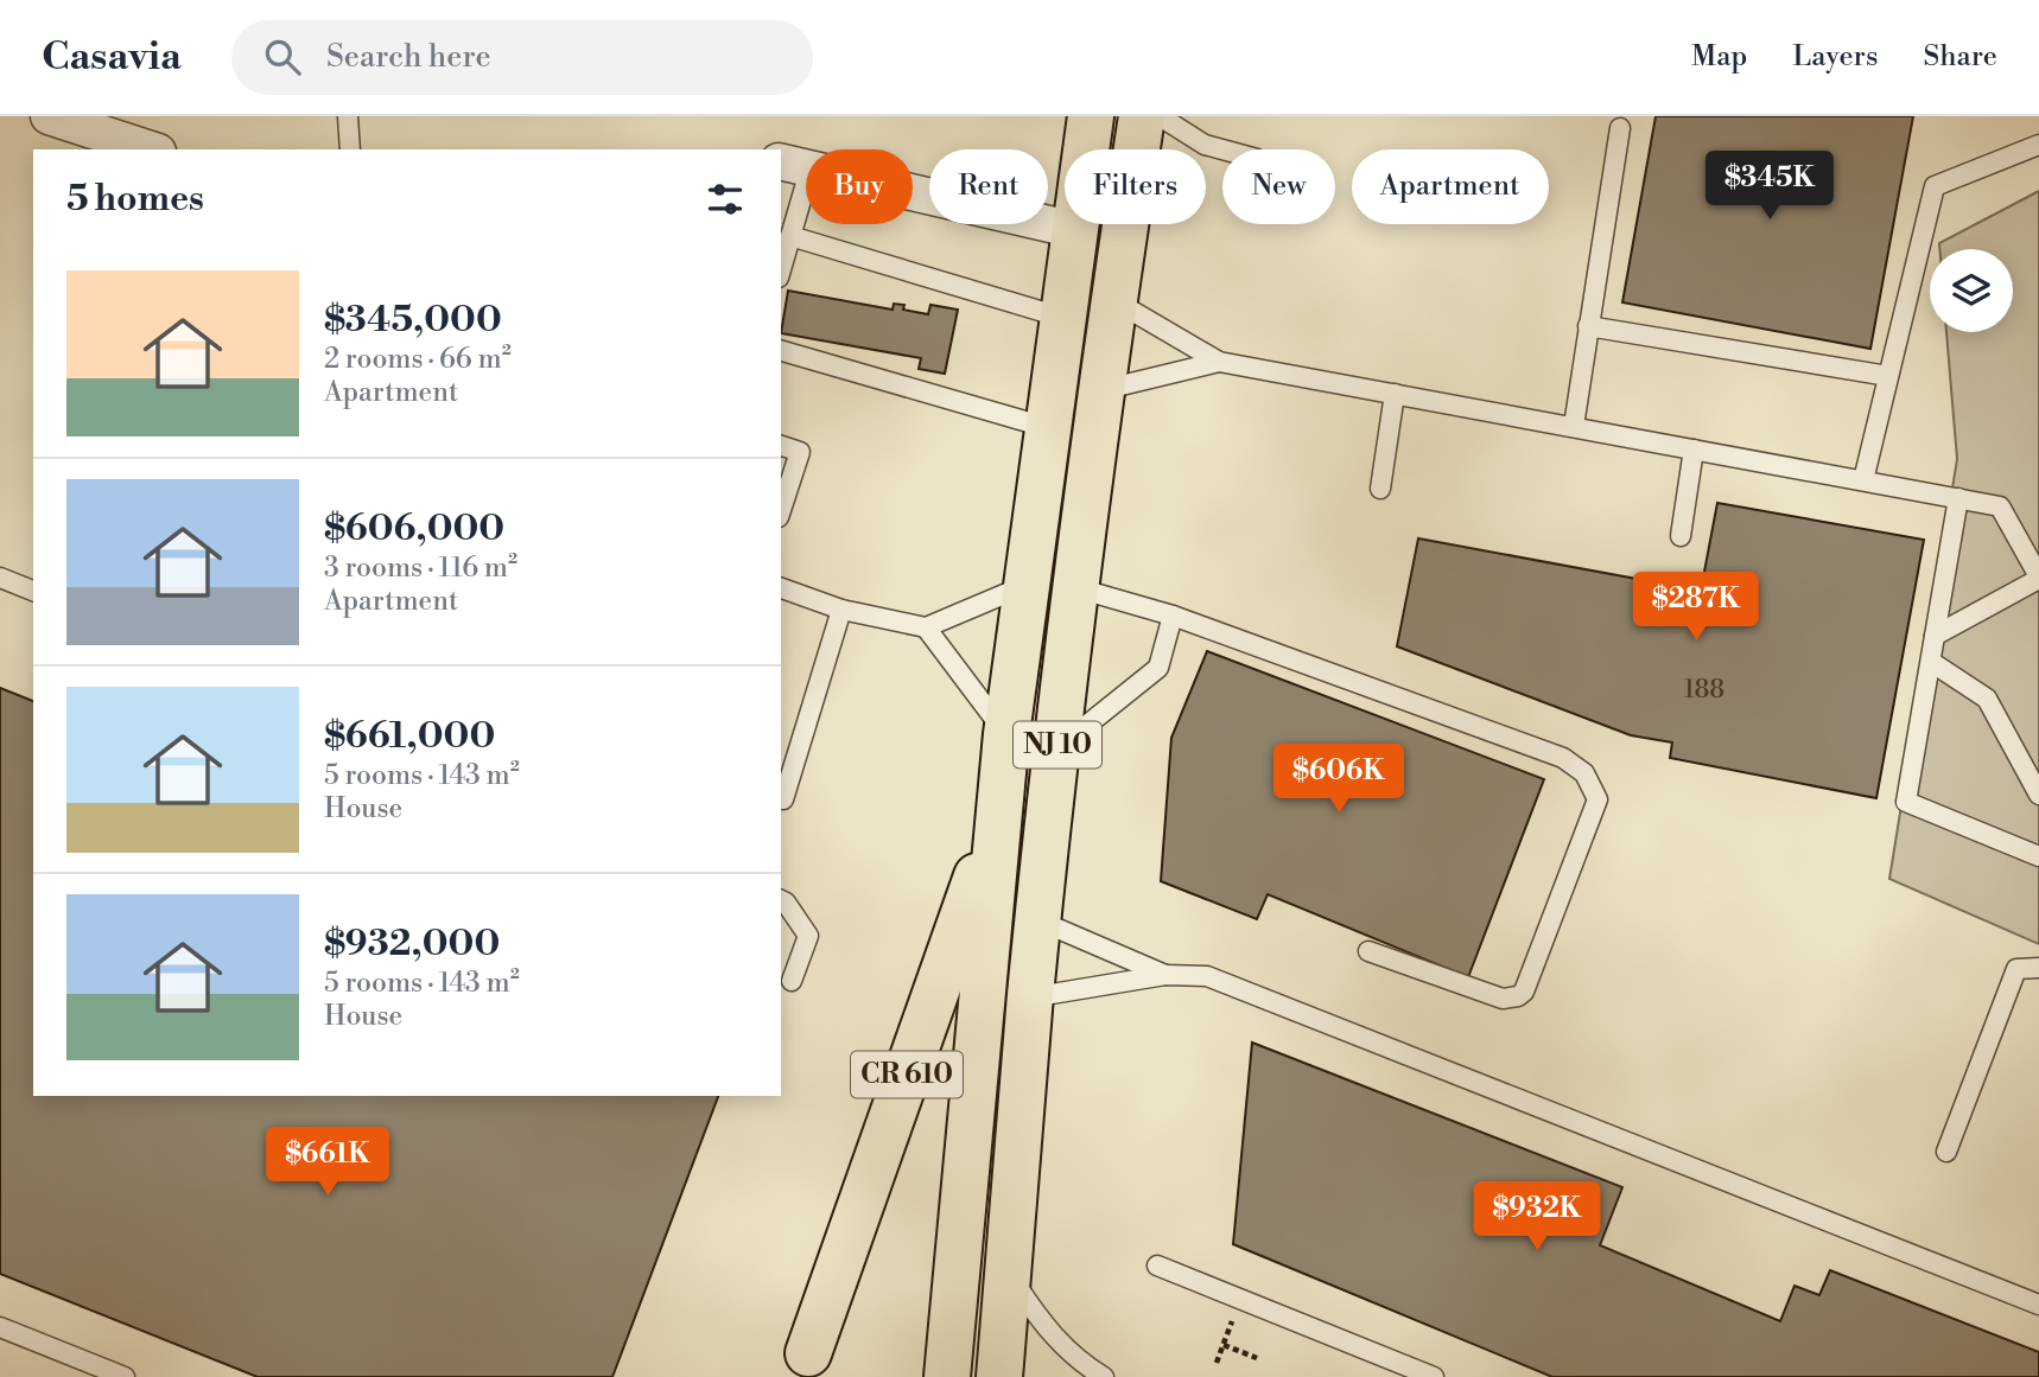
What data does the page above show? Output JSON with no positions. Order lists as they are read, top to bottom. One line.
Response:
{"streets":{"main road":["NJ 10","CR 610"]},"crossings":[["NJ 10","CR 610"]],"house_numbers":["188"],"page":{"header":"Casavia","search":"Search here","nav":["Map","Layers","Share"],"chip":["Buy","Rent","Filters","New","Apartment"],"heading":"5 homes","price":["$345K","$287K","$606K","$661K","$932K"],"list":[{"name":"$345,000","note":"2 rooms · 66 m² · Apartment"},{"name":"$606,000","note":"3 rooms · 116 m² · Apartment"},{"name":"$661,000","note":"5 rooms · 143 m² · House"},{"name":"$932,000","note":"5 rooms · 143 m² · House"}]}}
